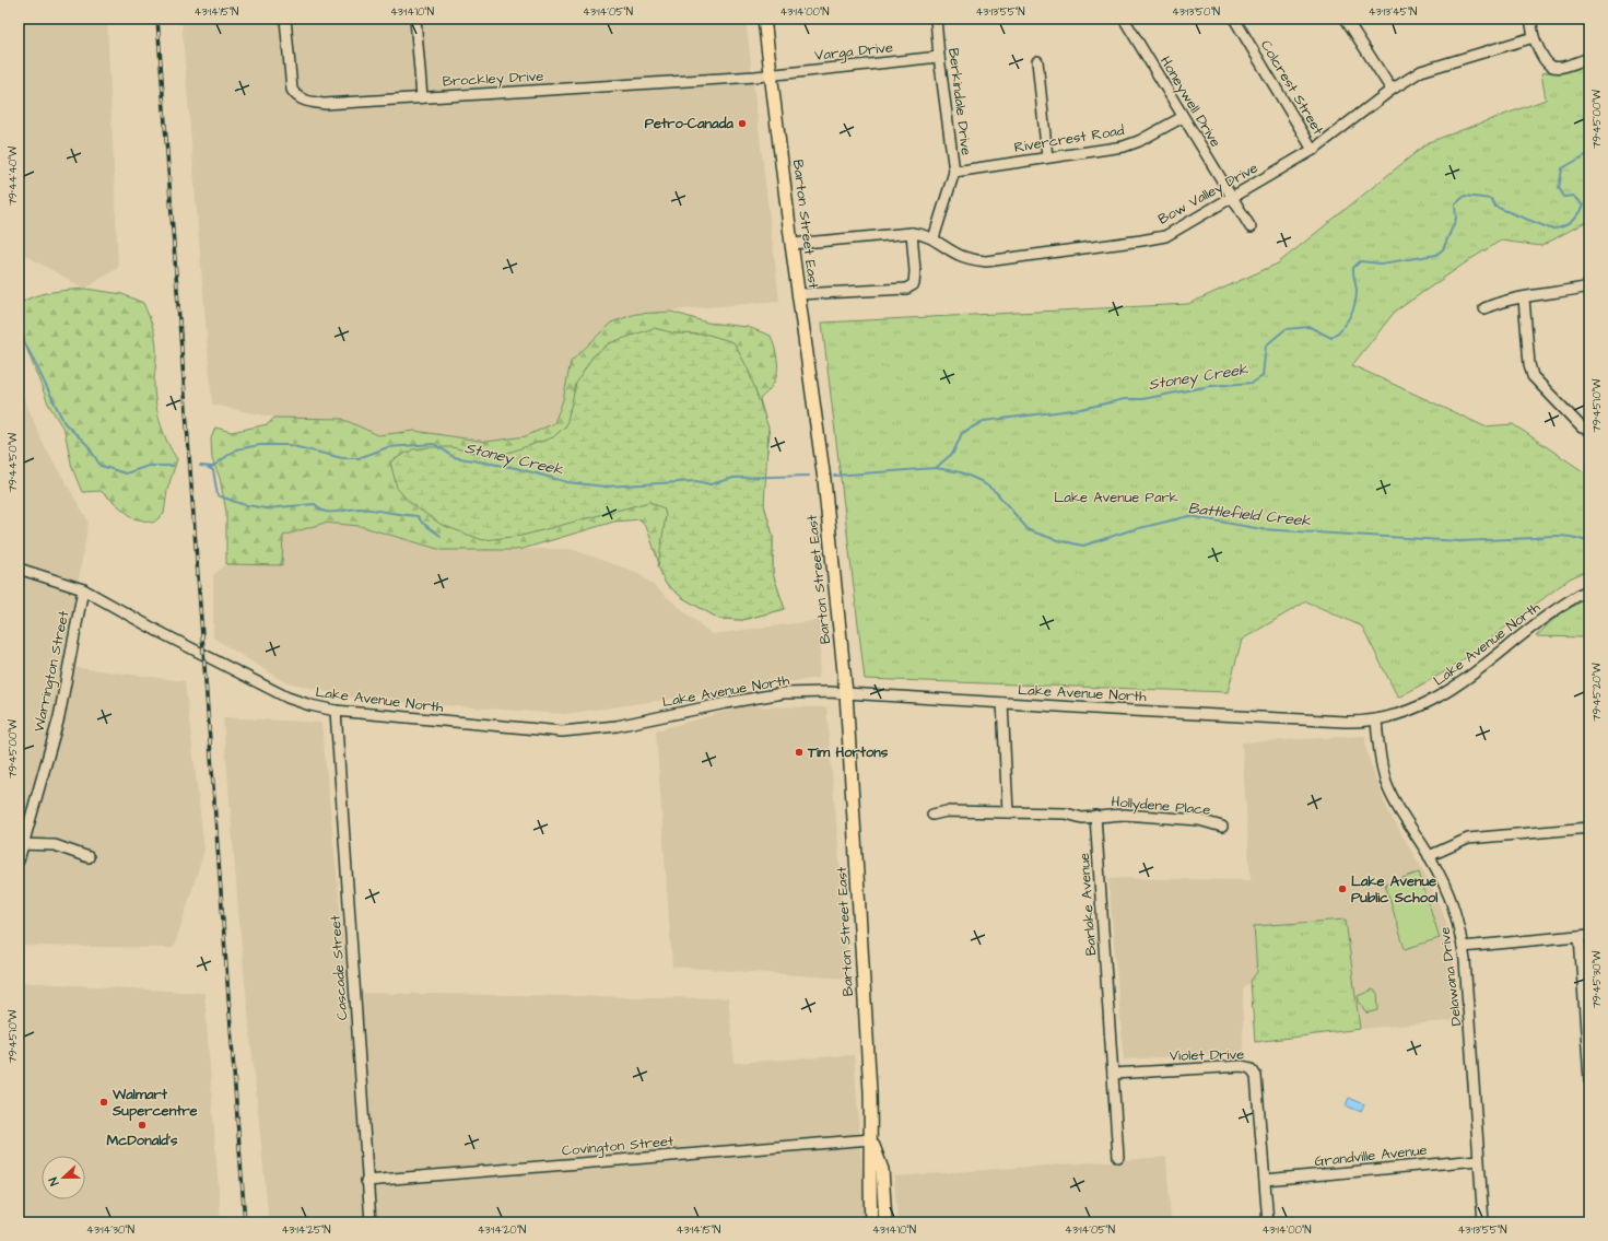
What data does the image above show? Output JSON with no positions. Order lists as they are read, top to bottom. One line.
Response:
{"streets":{"main road":["Barton Street East"],"street":["Varga Drive","Brockley Drive","Colcrest Street","Berkindale Drive","Honeywell Drive","Rivercrest Road","Bow Valley Drive","Lake Avenue North","Warrington Street","Hollydene Place","Barlake Avenue","Cascade Street","Delawana Drive","Violet Drive","Covington Street","Grandville Avenue"]},"crossings":[["Varga Drive","Brockley Drive"],["Varga Drive","Berkindale Drive"],["Varga Drive","Barton Street East"],["Brockley Drive","Barton Street East"],["Colcrest Street","Bow Valley Drive"],["Berkindale Drive","Rivercrest Road"],["Berkindale Drive","Bow Valley Drive"],["Honeywell Drive","Rivercrest Road"],["Honeywell Drive","Bow Valley Drive"],["Bow Valley Drive","Barton Street East"],["Barton Street East","Lake Avenue North"],["Barton Street East","Covington Street"],["Lake Avenue North","Warrington Street"],["Lake Avenue North","Cascade Street"],["Lake Avenue North","Delawana Drive"],["Hollydene Place","Barlake Avenue"],["Barlake Avenue","Violet Drive"],["Cascade Street","Covington Street"],["Delawana Drive","Grandville Avenue"],["Violet Drive","Grandville Avenue"]],"water":["Stoney Creek","Battlefield Creek"],"parks":["Lake Avenue Park"],"places":["Petro-Canada","Tim Hortons","Lake Avenue Public School","Walmart Supercentre","McDonald's"],"north":"left","coordinates":["43°14'15\"N","43°14'10\"N","43°14'05\"N","43°14'00\"N","43°13'55\"N","43°13'50\"N","43°13'45\"N","79°45'00\"W","79°44'40\"W","79°45'10\"W","79°44'50\"W","79°45'20\"W","79°45'30\"W","43°14'30\"N","43°14'25\"N","43°14'20\"N"]}
